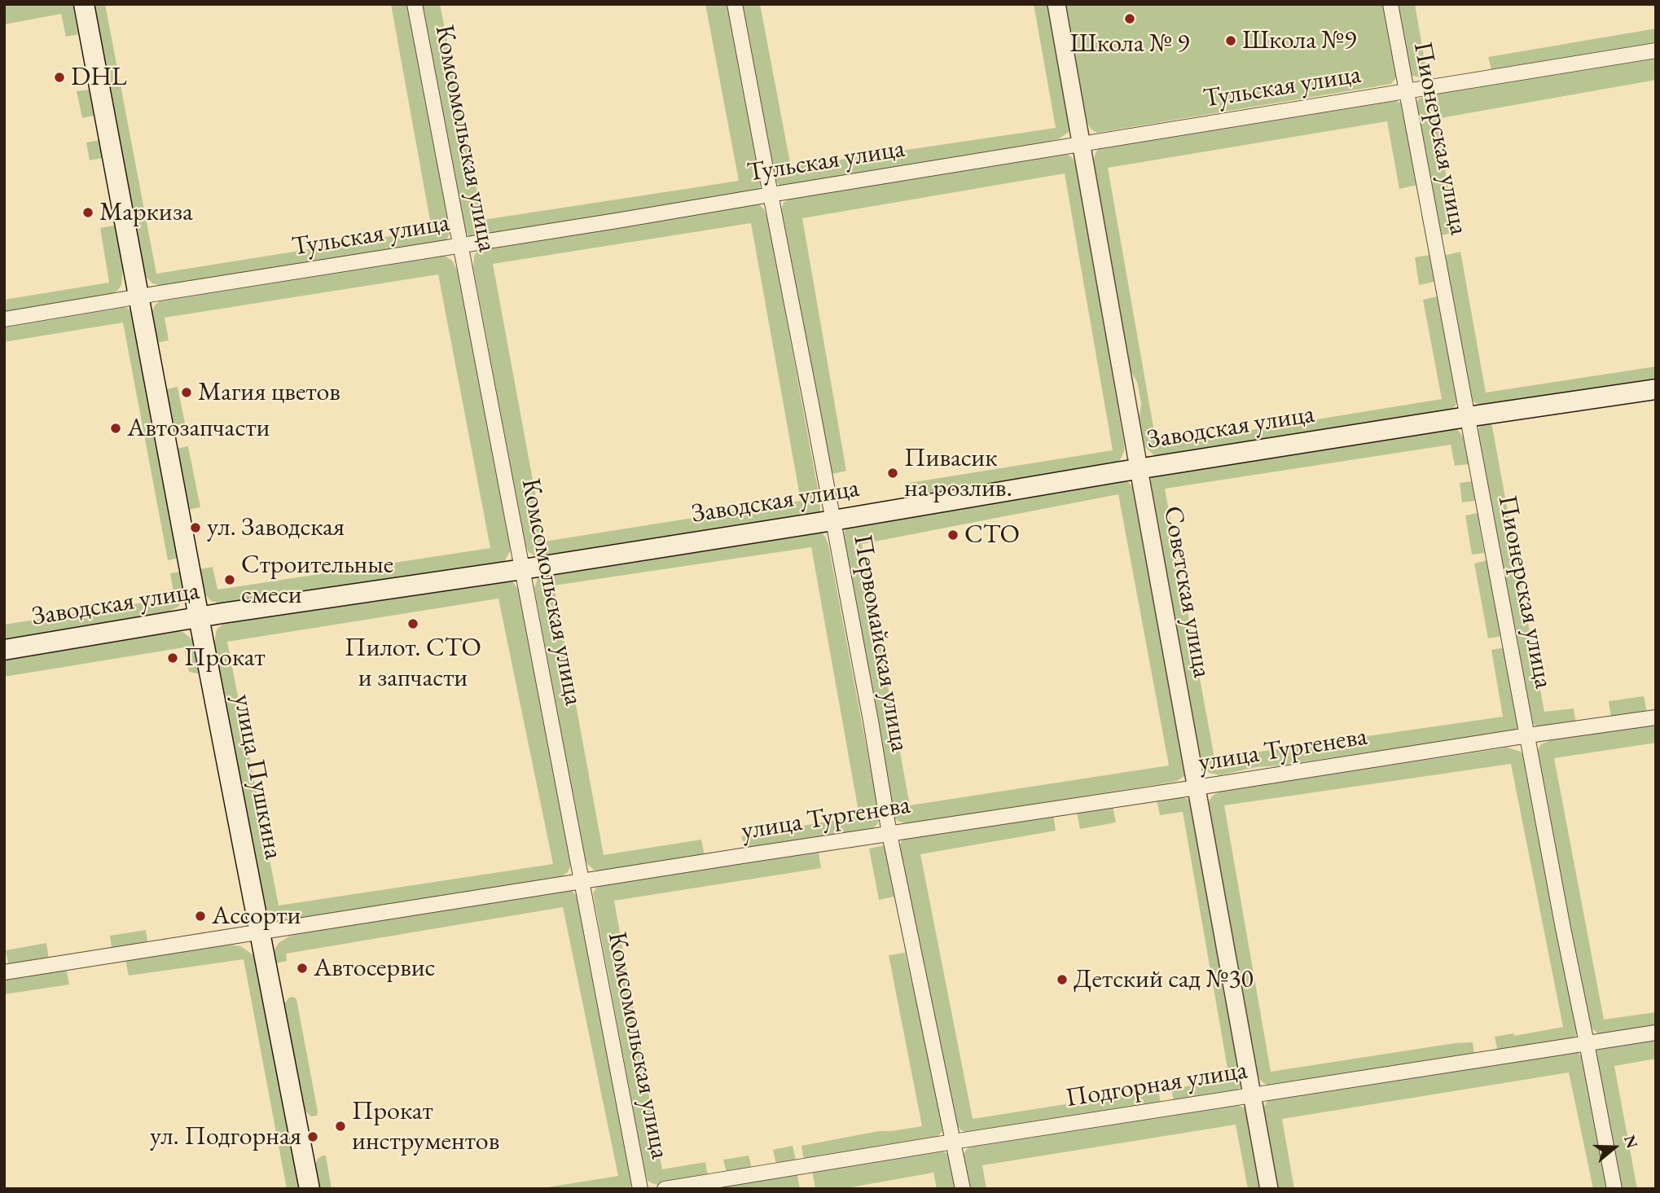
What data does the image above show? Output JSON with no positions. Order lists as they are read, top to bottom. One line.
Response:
{"streets":{"main road":["Заводская улица","улица Пушкина"],"street":["Тульская улица","Комсомольская улица","Пионерская улица","Советская улица","Первомайская улица","улица Тургенева","Подгорная улица"]},"crossings":[["Тульская улица","Комсомольская улица"],["Тульская улица","Пионерская улица"],["Тульская улица","Советская улица"],["Тульская улица","Первомайская улица"],["Тульская улица","улица Пушкина"],["Комсомольская улица","Заводская улица"],["Комсомольская улица","улица Тургенева"],["Пионерская улица","Заводская улица"],["Пионерская улица","улица Тургенева"],["Пионерская улица","Подгорная улица"],["Заводская улица","Советская улица"],["Заводская улица","Первомайская улица"],["Заводская улица","улица Пушкина"],["Советская улица","улица Тургенева"],["Советская улица","Подгорная улица"],["Первомайская улица","улица Тургенева"],["Первомайская улица","Подгорная улица"],["улица Тургенева","улица Пушкина"]],"places":["Школа № 9","Школа №9","DHL","Маркиза","Магия цветов","Автозапчасти","Пивасик на розлив.","ул. Заводская","СТО","Строительные смеси","Пилот. СТО и запчасти","Прокат","Ассорти","Автосервис","Детский сад №30","Прокат инструментов","ул. Подгорная"],"north":"right"}
